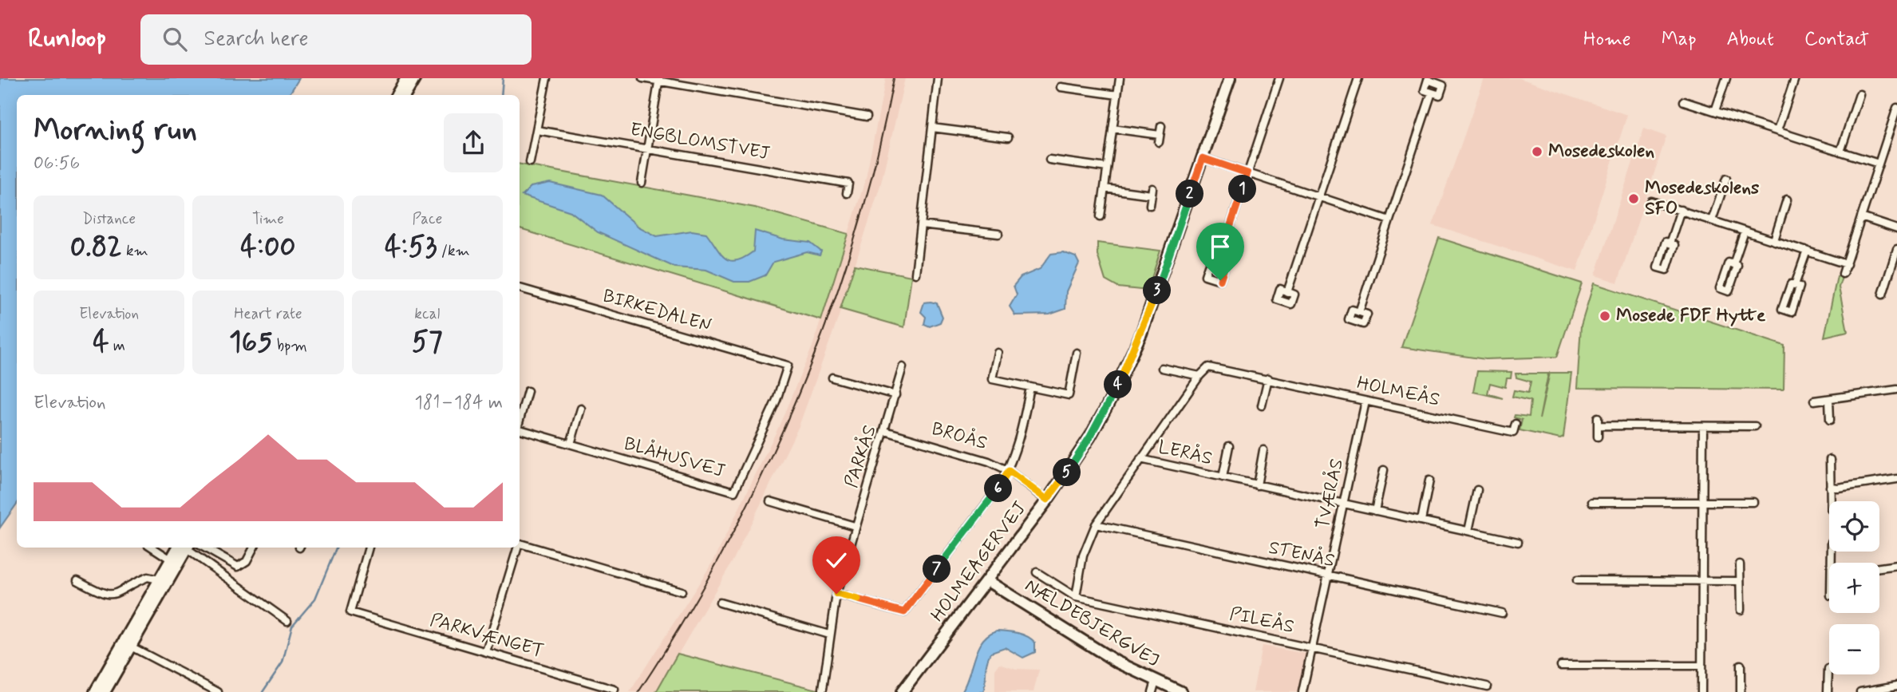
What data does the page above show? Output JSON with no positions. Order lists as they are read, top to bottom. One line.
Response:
{"streets":{"street":["ENGBLOMSTVEJ","BIRKEDALEN","HOLMEÅS","BROÅS","LERÅS","PARKÅS","BLÅHUSVEJ","TVÆRÅS","STENÅS","HOLMEAGERVEJ","PILEÅS","NÆLDEBJERGVEJ","PARKVÆNGET"]},"crossings":[["BIRKEDALEN","BLÅHUSVEJ"],["HOLMEÅS","TVÆRÅS"],["BROÅS","PARKÅS"],["BROÅS","HOLMEAGERVEJ"],["LERÅS","TVÆRÅS"],["TVÆRÅS","STENÅS"],["TVÆRÅS","PILEÅS"],["HOLMEAGERVEJ","NÆLDEBJERGVEJ"]],"places":["Mosedeskolen","Mosedeskolens SFO","Mosede FDF Hytte"],"page":{"header":"Runloop","search":"Search here","nav":["Home","Map","About","Contact"],"heading":["Morning run","06:56"],"pins":["1","2","3","4","5","6","7"],"stats":[["Distance","0.82 km"],["Time","4:00"],["Pace","4:53 /km"],["Elevation","4 m"],["Heart rate","165 bpm"],["kcal","57"]],"chart":["Elevation","181–184 m"],"map_buttons":["+","−"]}}
